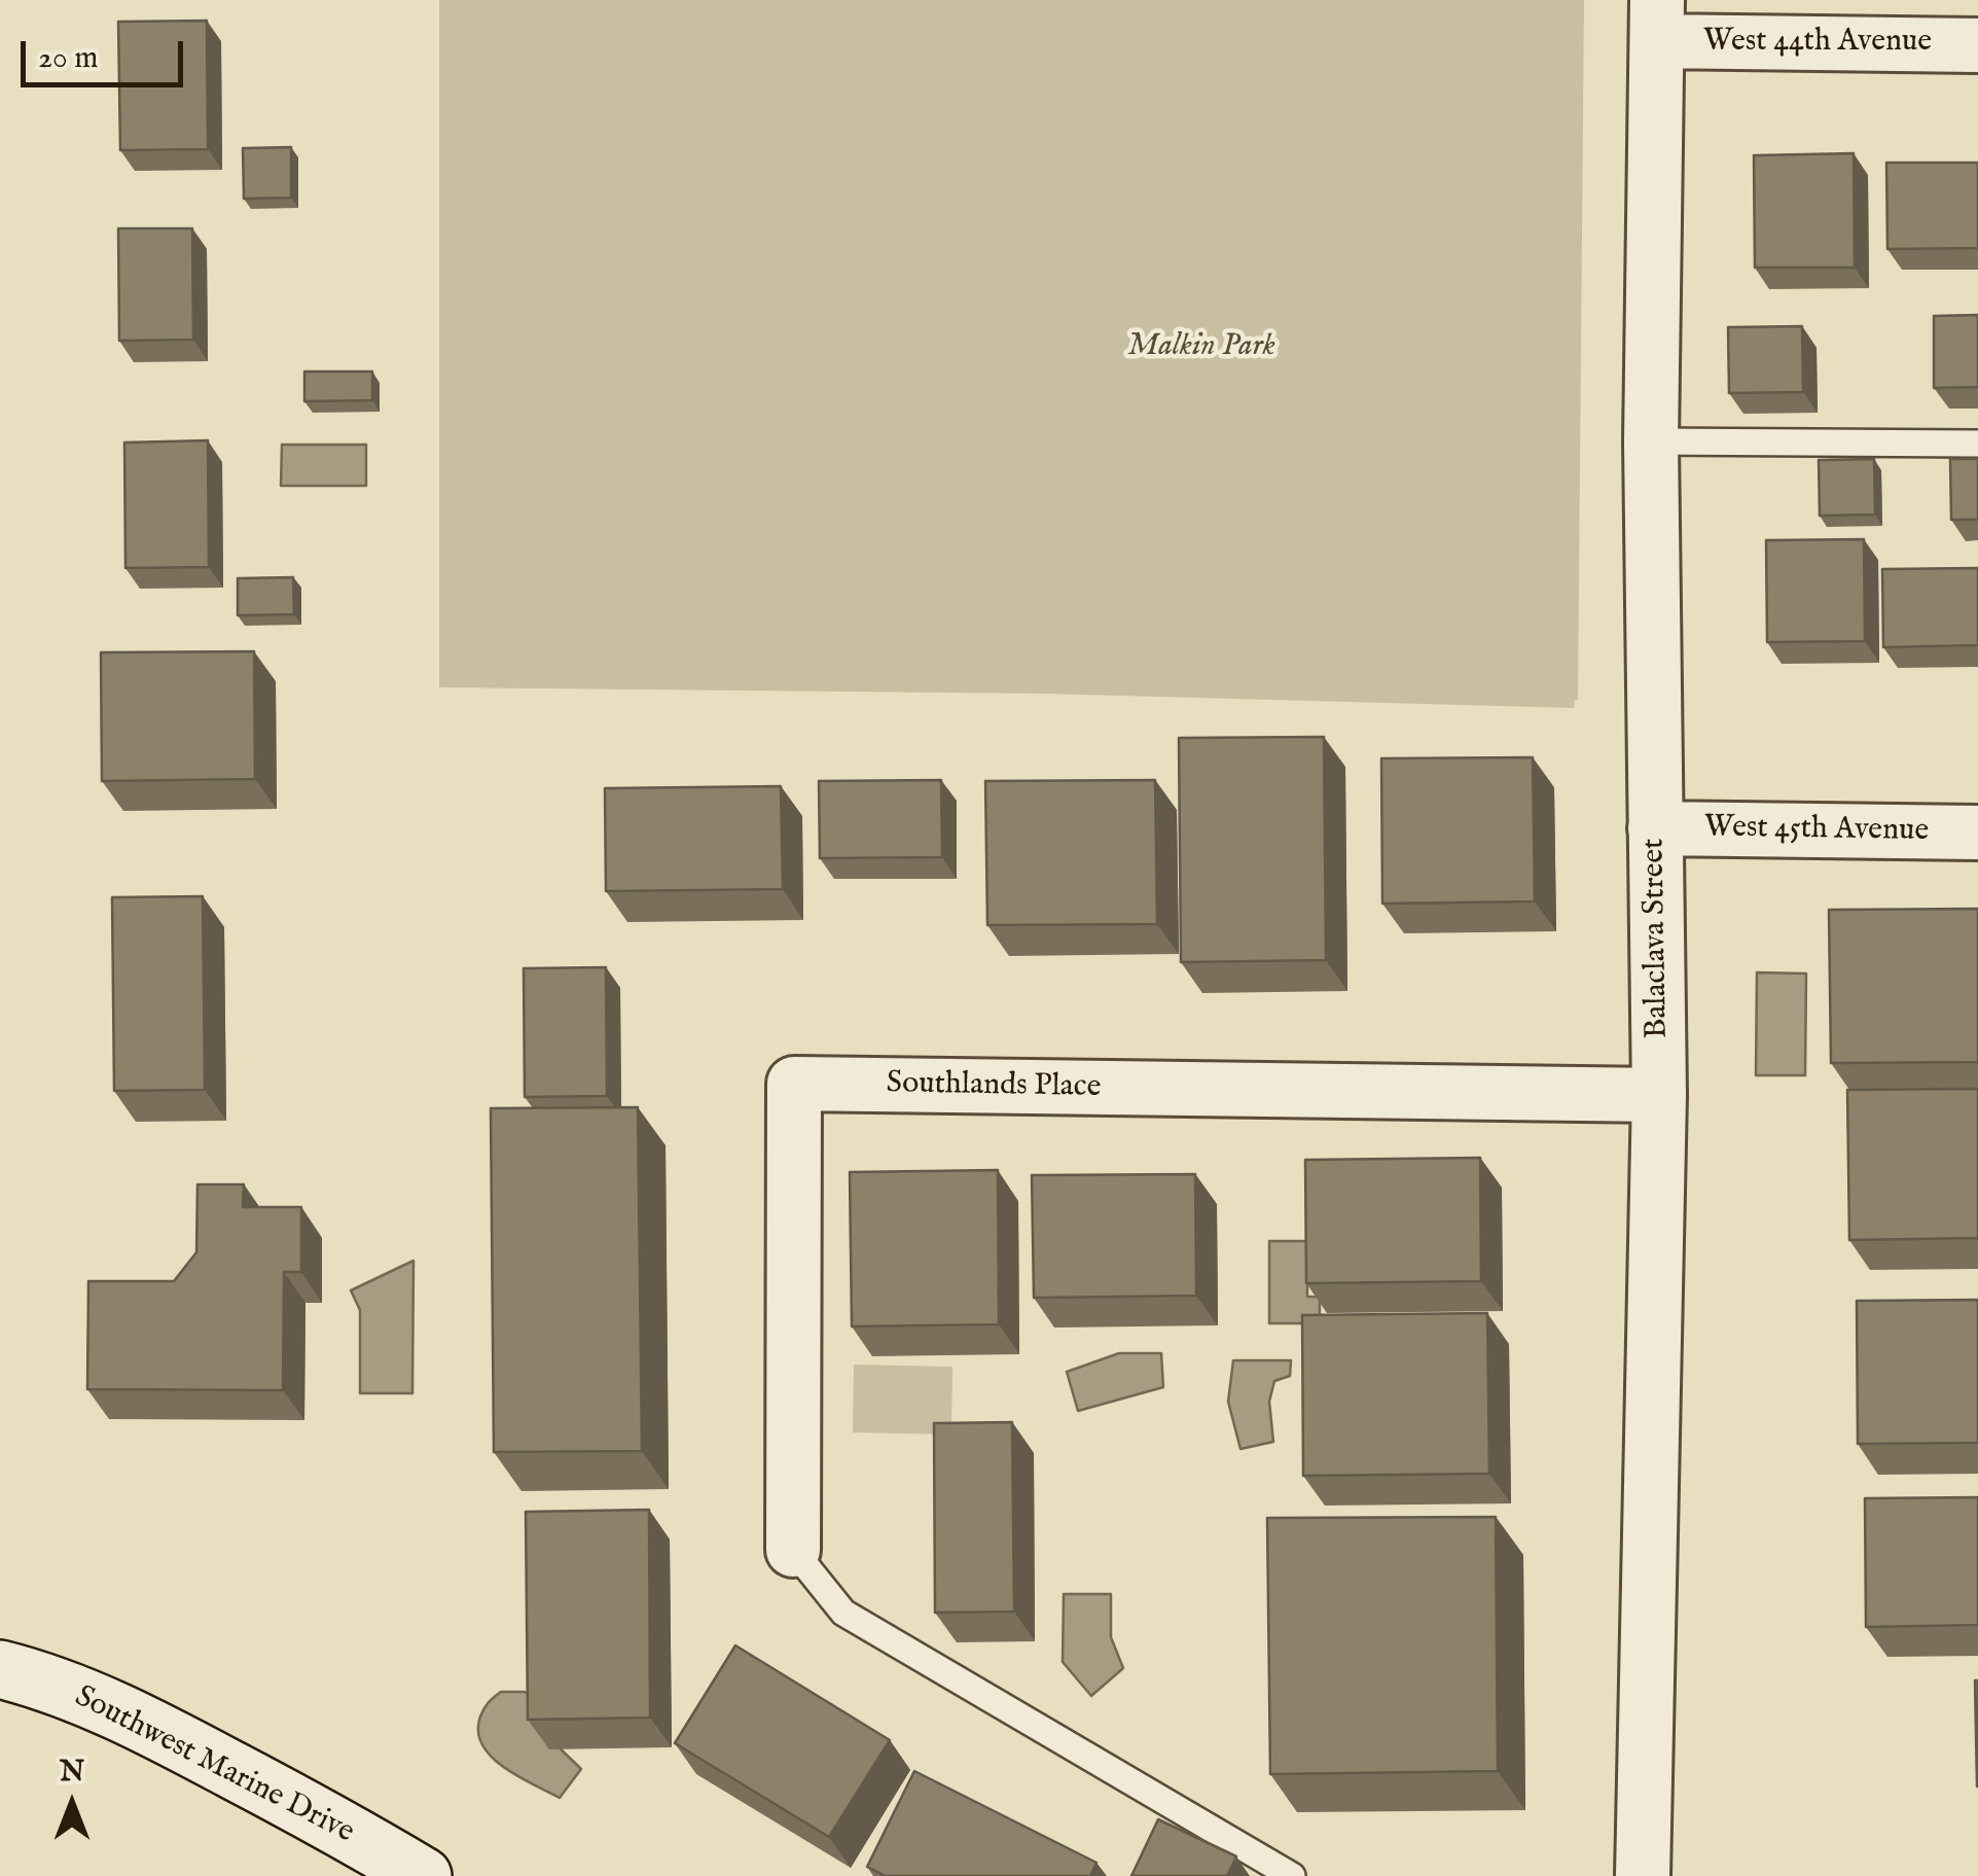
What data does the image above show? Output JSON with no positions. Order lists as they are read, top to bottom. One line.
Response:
{"streets":{"main road":["Southwest Marine Drive"],"street":["West 44th Avenue","West 45th Avenue","Balaclava Street","Southlands Place"]},"crossings":[["West 44th Avenue","Balaclava Street"],["West 45th Avenue","Balaclava Street"],["Balaclava Street","Southlands Place"]],"parks":["Malkin Park"],"scale_bar":"20 m","north":"top"}
